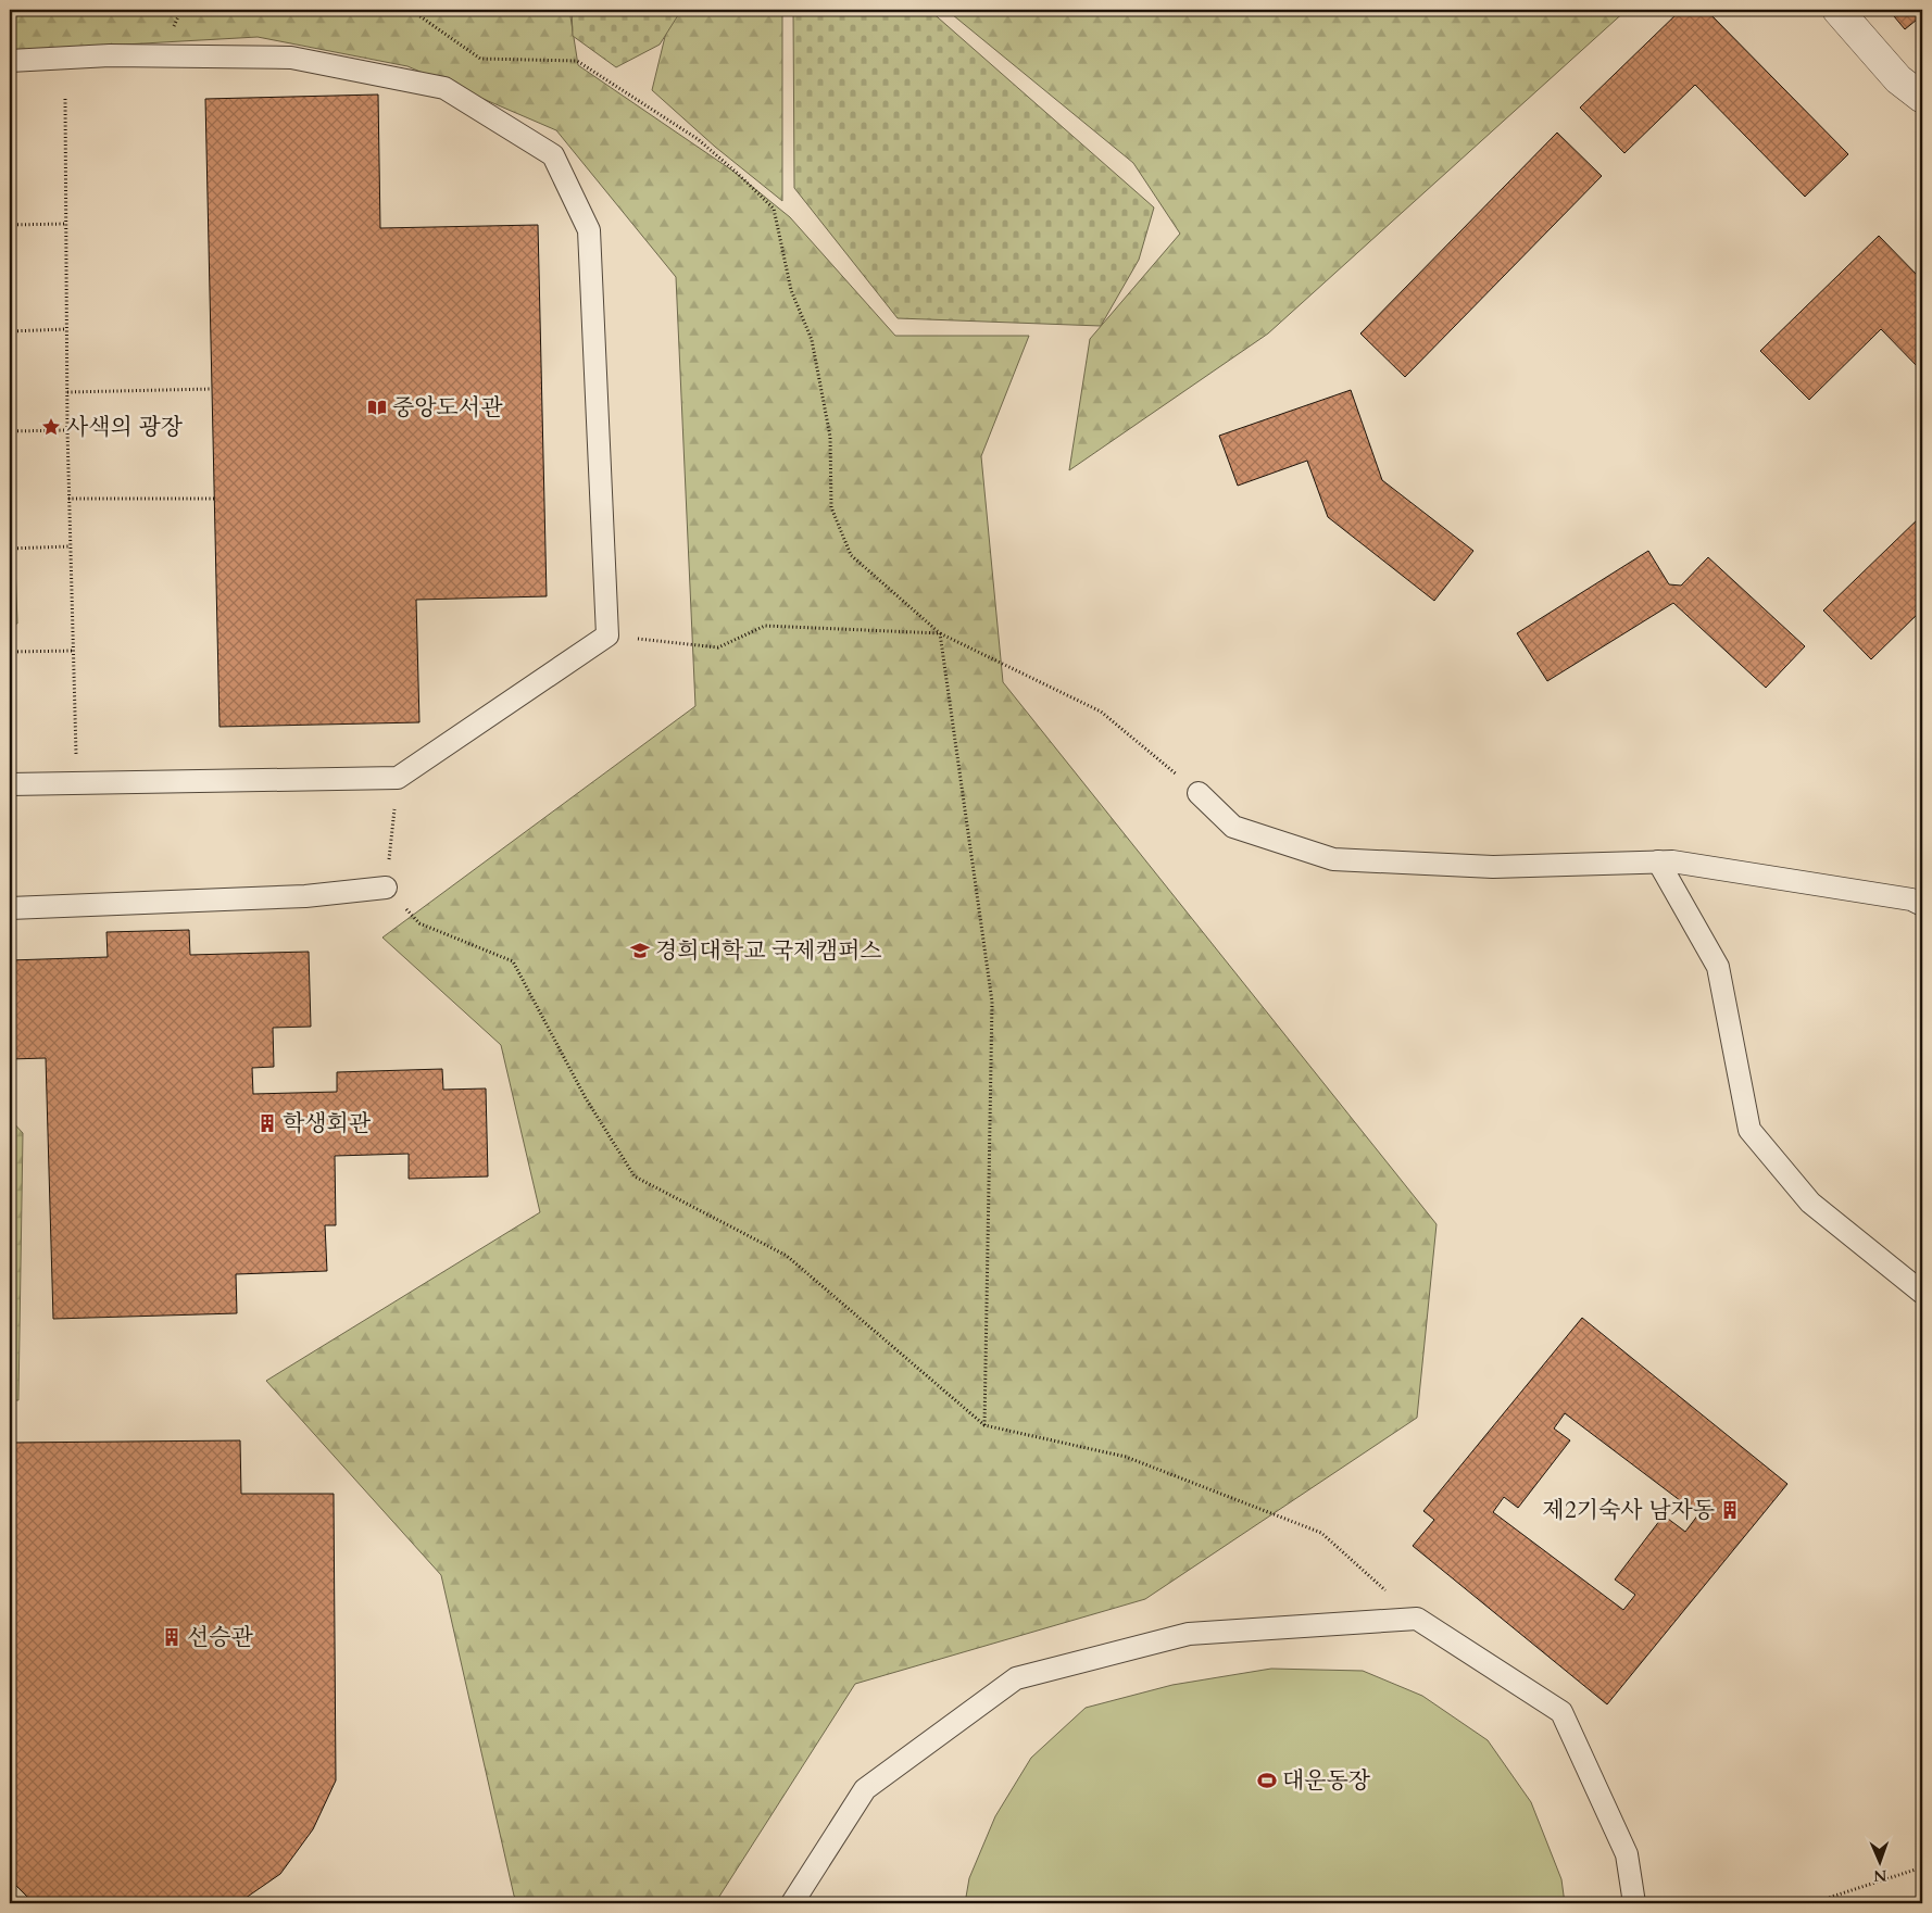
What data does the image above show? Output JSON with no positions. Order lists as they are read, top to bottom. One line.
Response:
{"places":{"library":["중앙도서관"],"place":["사색의 광장"],"school or university":["경희대학교 국제캠퍼스"],"building":["학생회관","제2기숙사 남자동","선승관"],"sports":["대운동장"]},"north":"bottom"}
